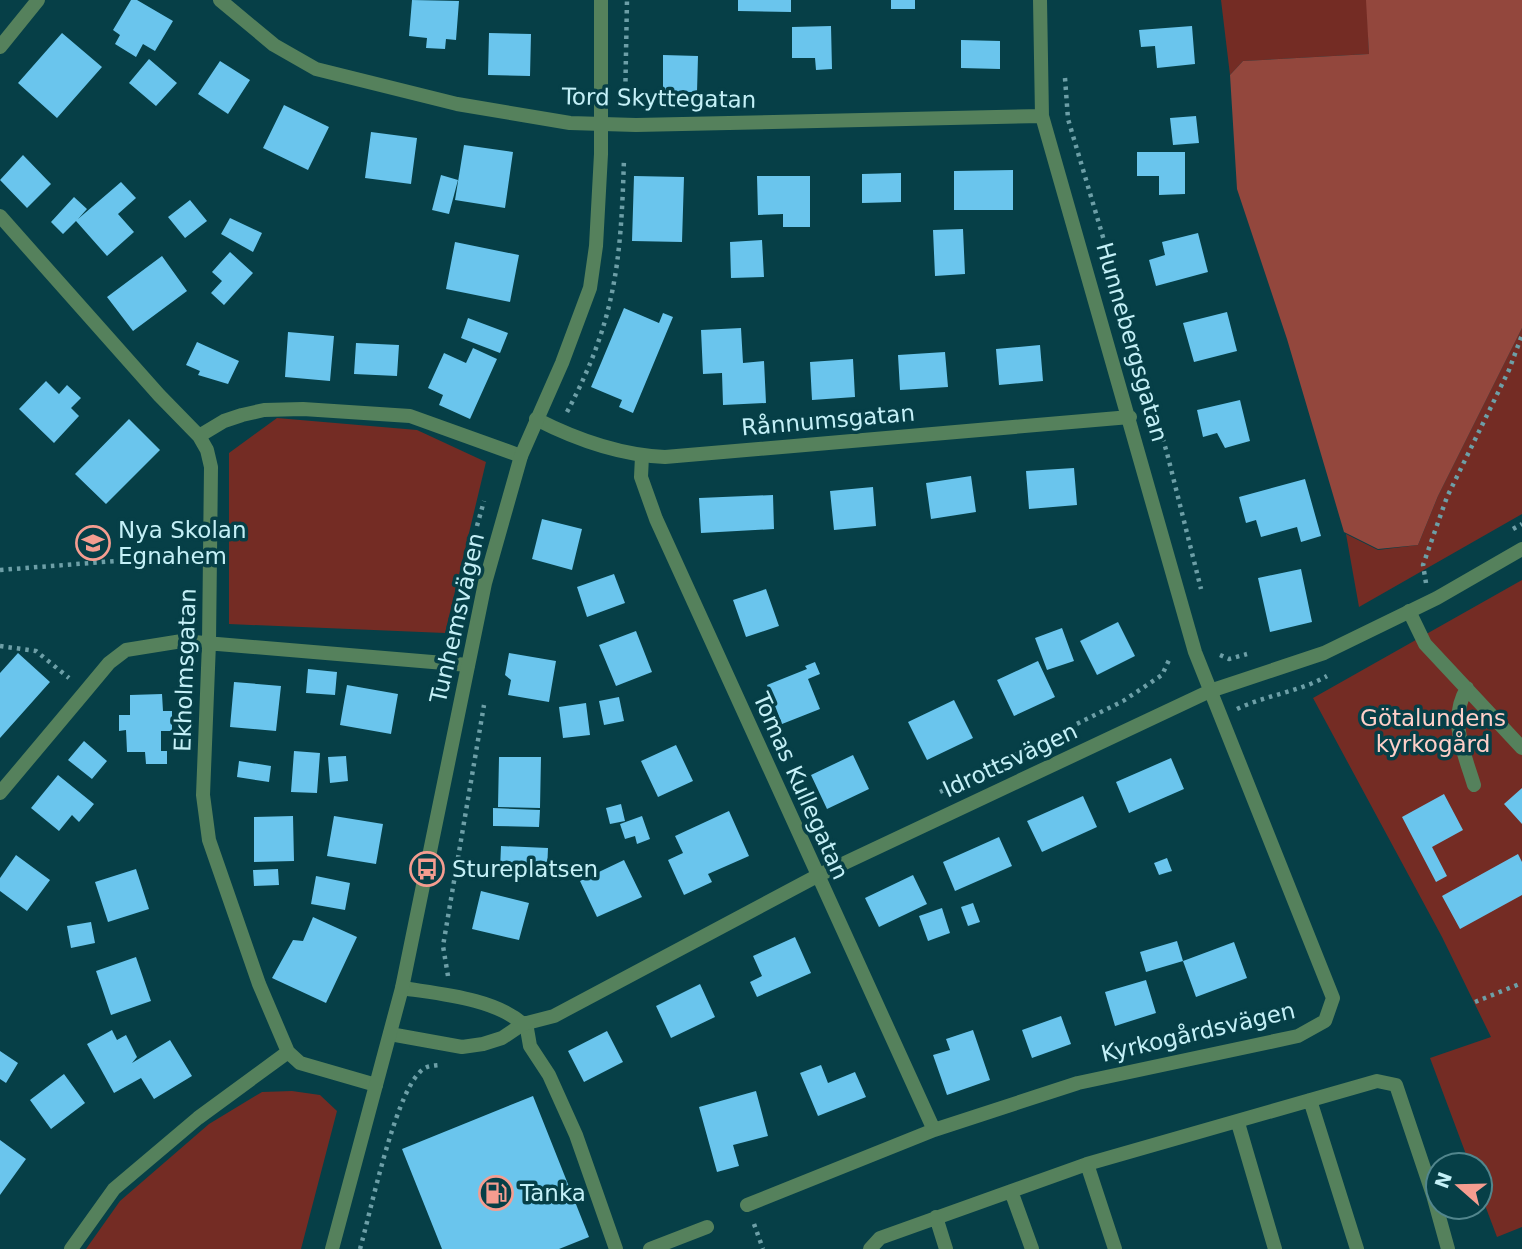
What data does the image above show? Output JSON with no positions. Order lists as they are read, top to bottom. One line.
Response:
{"streets":{"street":["Tord Skyttegatan","Hunnebergsgatan","Rånnumsgatan","Tunhemsvägen","Ekholmsgatan","Idrottsvägen","Tomas Kullegatan","Kyrkogårdsvägen"]},"crossings":[["Tord Skyttegatan","Hunnebergsgatan"],["Tord Skyttegatan","Tunhemsvägen"],["Hunnebergsgatan","Rånnumsgatan"],["Hunnebergsgatan","Idrottsvägen"],["Hunnebergsgatan","Kyrkogårdsvägen"],["Rånnumsgatan","Tunhemsvägen"],["Rånnumsgatan","Tomas Kullegatan"],["Tunhemsvägen","Idrottsvägen"],["Idrottsvägen","Tomas Kullegatan"],["Idrottsvägen","Kyrkogårdsvägen"],["Tomas Kullegatan","Kyrkogårdsvägen"]],"parks":["Götalundens kyrkogård"],"places":{"school or university":["Nya Skolan Egnahem"],"bus stop":["Stureplatsen"],"fuel station":["Tanka"]},"north":"left"}
